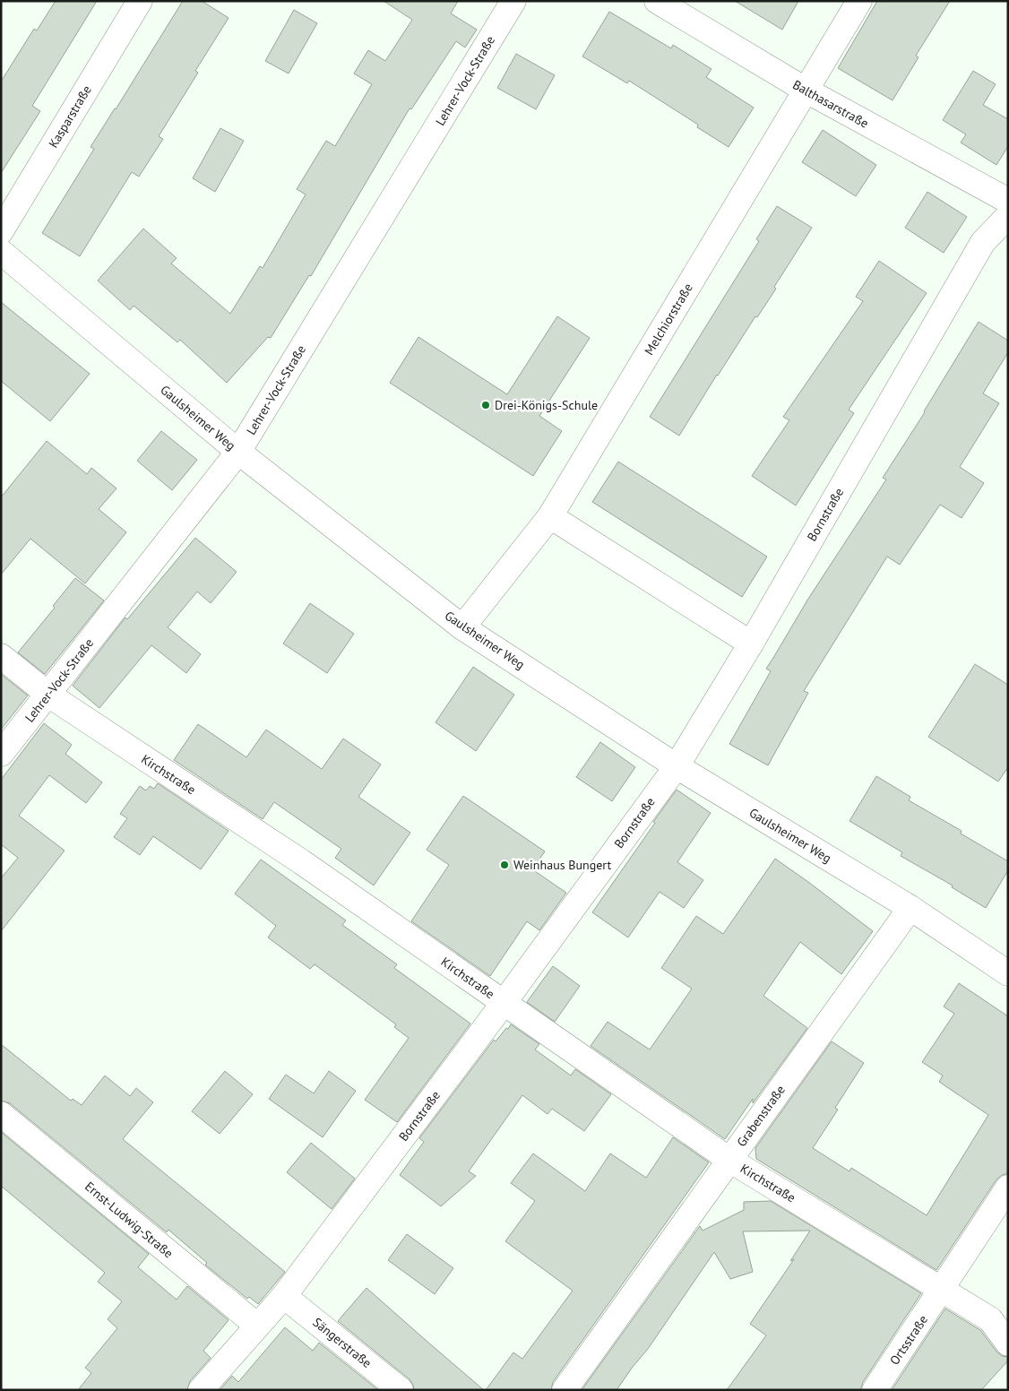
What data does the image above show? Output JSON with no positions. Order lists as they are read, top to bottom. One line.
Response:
{"streets":{"street":["Lehrer-Vock-Straße","Balthasarstraße","Kasparstraße","Melchiorstraße","Gaulsheimer Weg","Bornstraße","Kirchstraße","Grabenstraße","Ernst-Ludwig-Straße","Ortsstraße","Sängerstraße"]},"crossings":[["Lehrer-Vock-Straße","Gaulsheimer Weg"],["Lehrer-Vock-Straße","Kirchstraße"],["Balthasarstraße","Melchiorstraße"],["Melchiorstraße","Gaulsheimer Weg"],["Gaulsheimer Weg","Bornstraße"],["Gaulsheimer Weg","Grabenstraße"],["Bornstraße","Kirchstraße"],["Bornstraße","Ernst-Ludwig-Straße"],["Bornstraße","Sängerstraße"],["Kirchstraße","Grabenstraße"],["Kirchstraße","Ortsstraße"]],"places":["Drei-Königs-Schule","Weinhaus Bungert"]}
